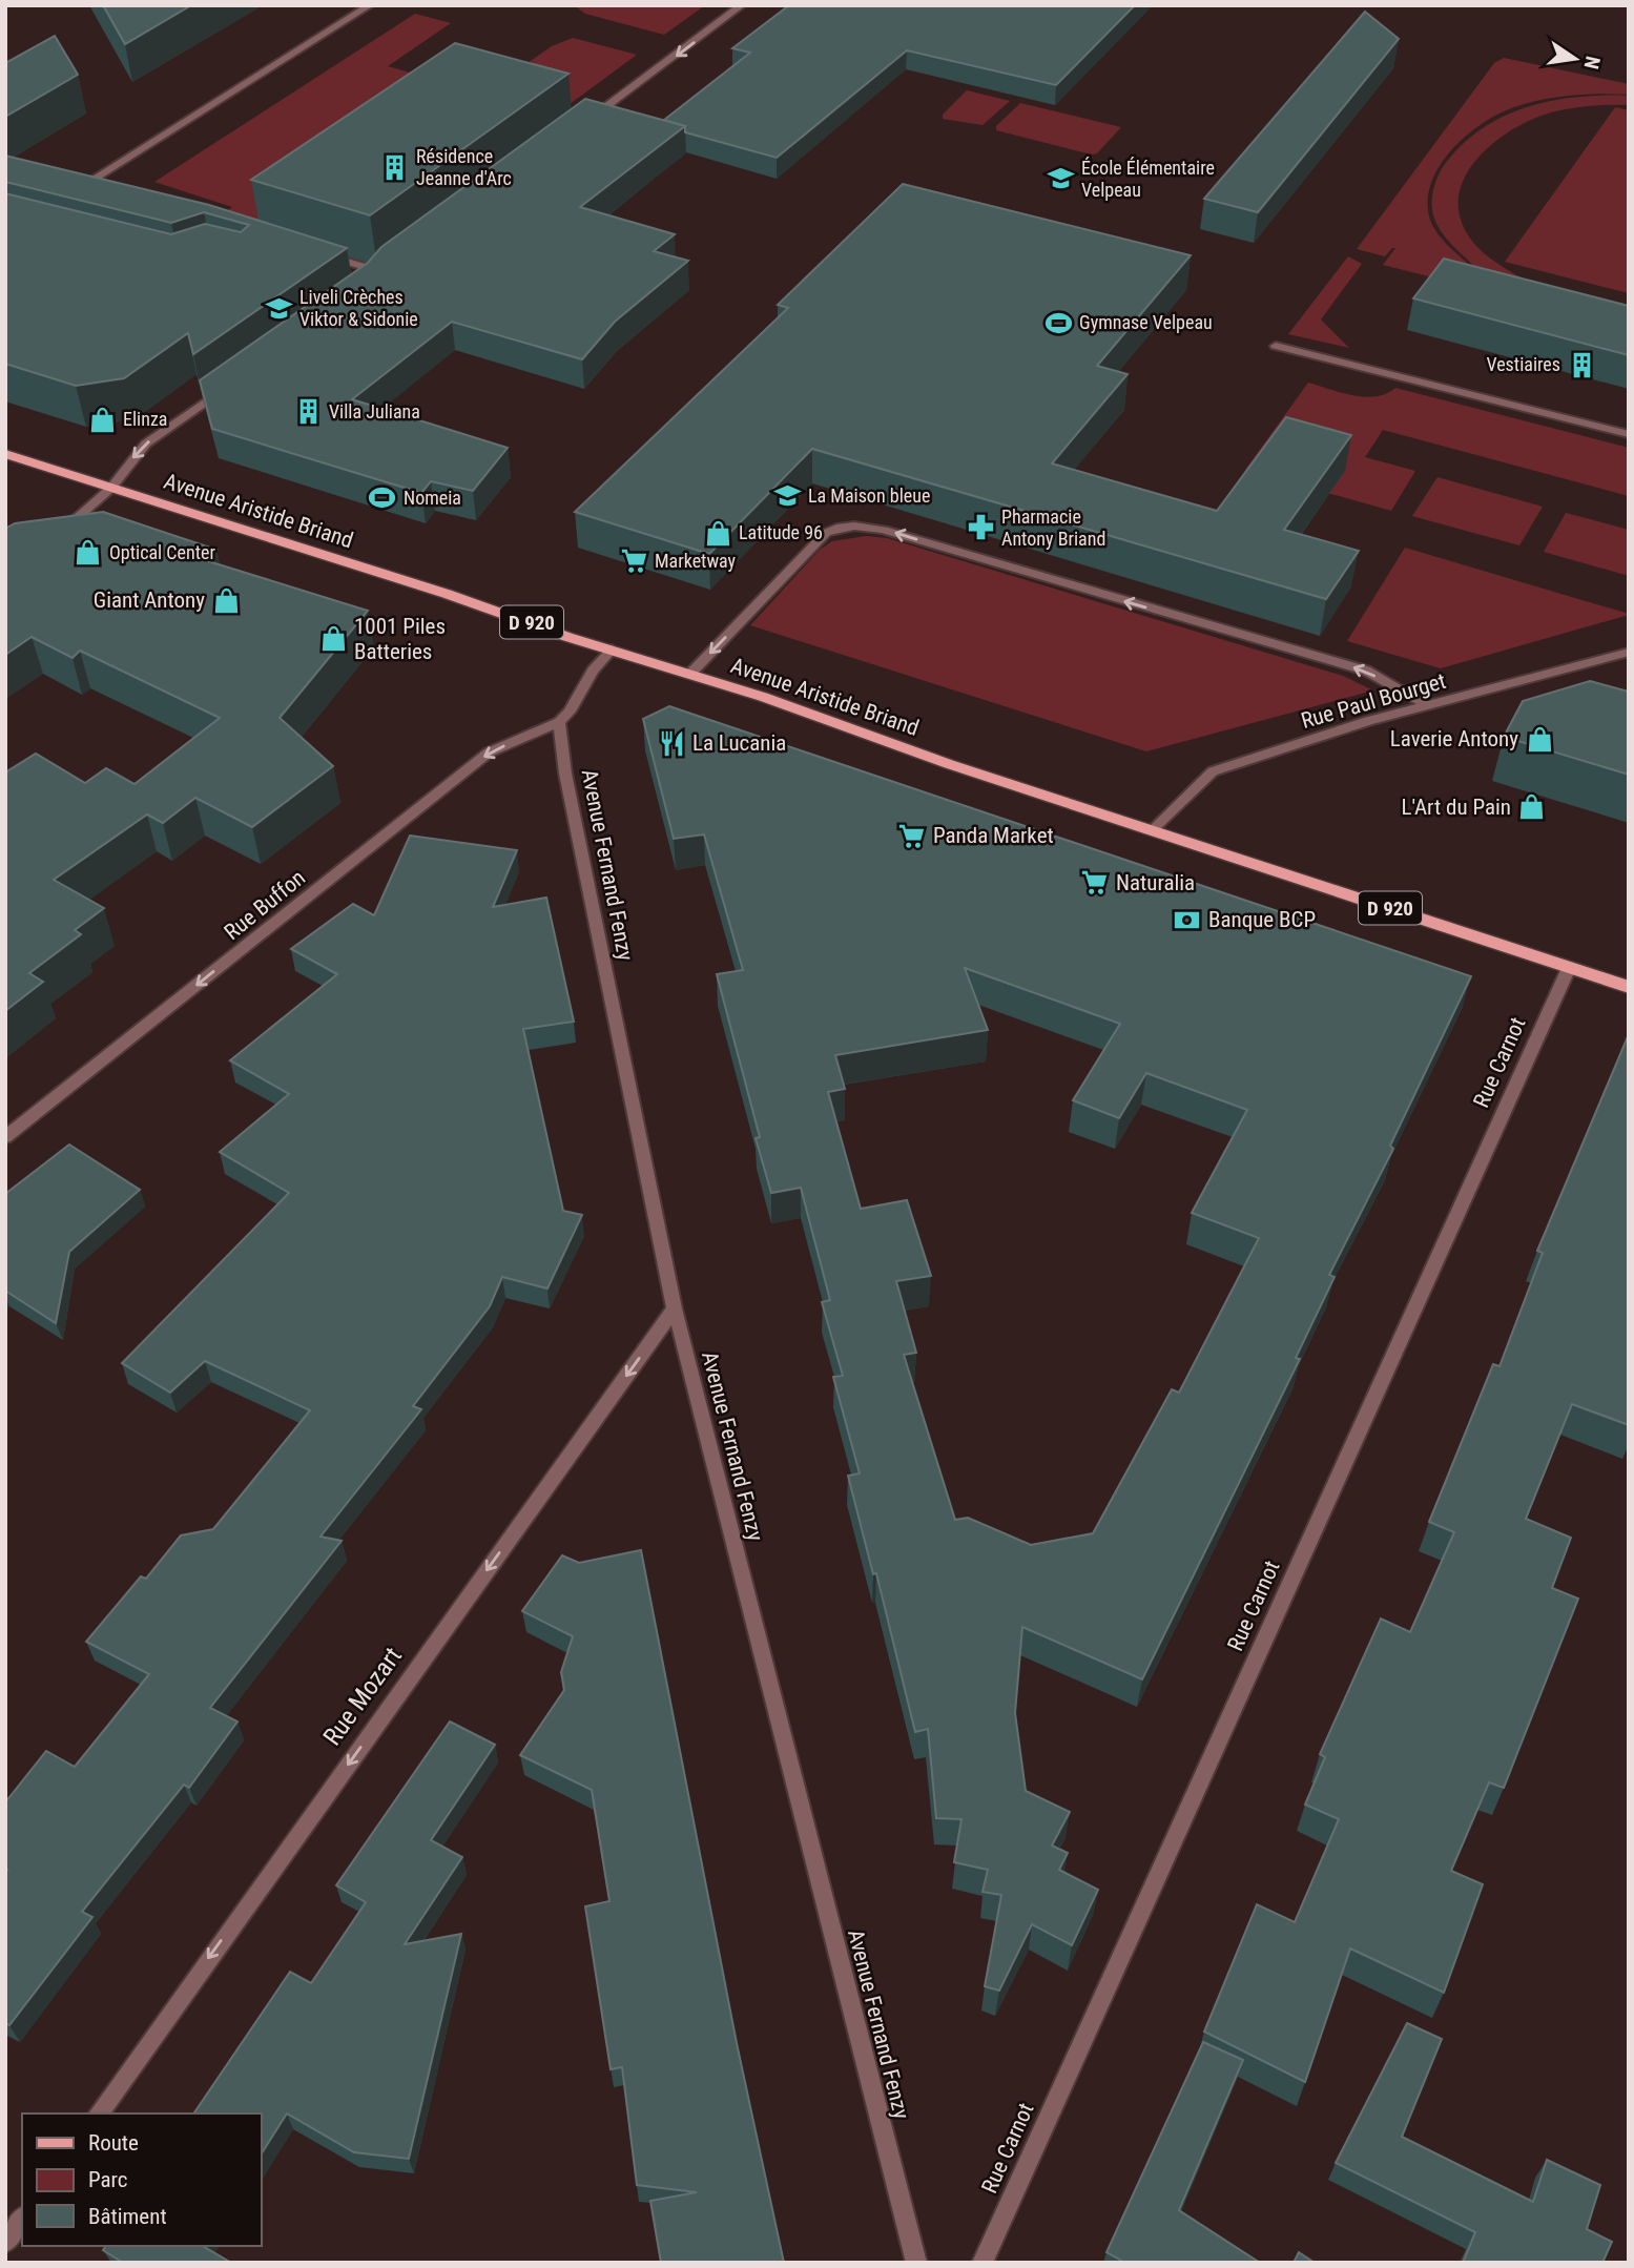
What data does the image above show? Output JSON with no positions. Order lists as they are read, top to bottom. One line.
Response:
{"streets":{"main road":["Avenue Aristide Briand","D 920"],"street":["Rue Paul Bourget","Avenue Fernand Fenzy","Rue Buffon","Rue Carnot","Rue Mozart"]},"crossings":[["Avenue Aristide Briand","Rue Paul Bourget"],["Avenue Aristide Briand","Rue Carnot"],["Avenue Fernand Fenzy","Rue Buffon"],["Avenue Fernand Fenzy","Rue Mozart"]],"one_way":["Rue Buffon","Rue Mozart"],"places":{"building":["Résidence Jeanne d'Arc","Vestiaires","Villa Juliana"],"school or university":["École Élémentaire Velpeau","Liveli Crèches Viktor & Sidonie","La Maison bleue"],"sports":["Gymnase Velpeau","Nomeia"],"shop":["Elinza","Latitude 96","Optical Center","Giant Antony","1001 Piles Batteries","Laverie Antony","L'Art du Pain"],"pharmacy":["Pharmacie Antony Briand"],"supermarket":["Marketway","Panda Market","Naturalia"],"restaurant":["La Lucania"],"bank":["Banque BCP"]},"legend":["Route","Parc","Bâtiment"],"north":"right"}
